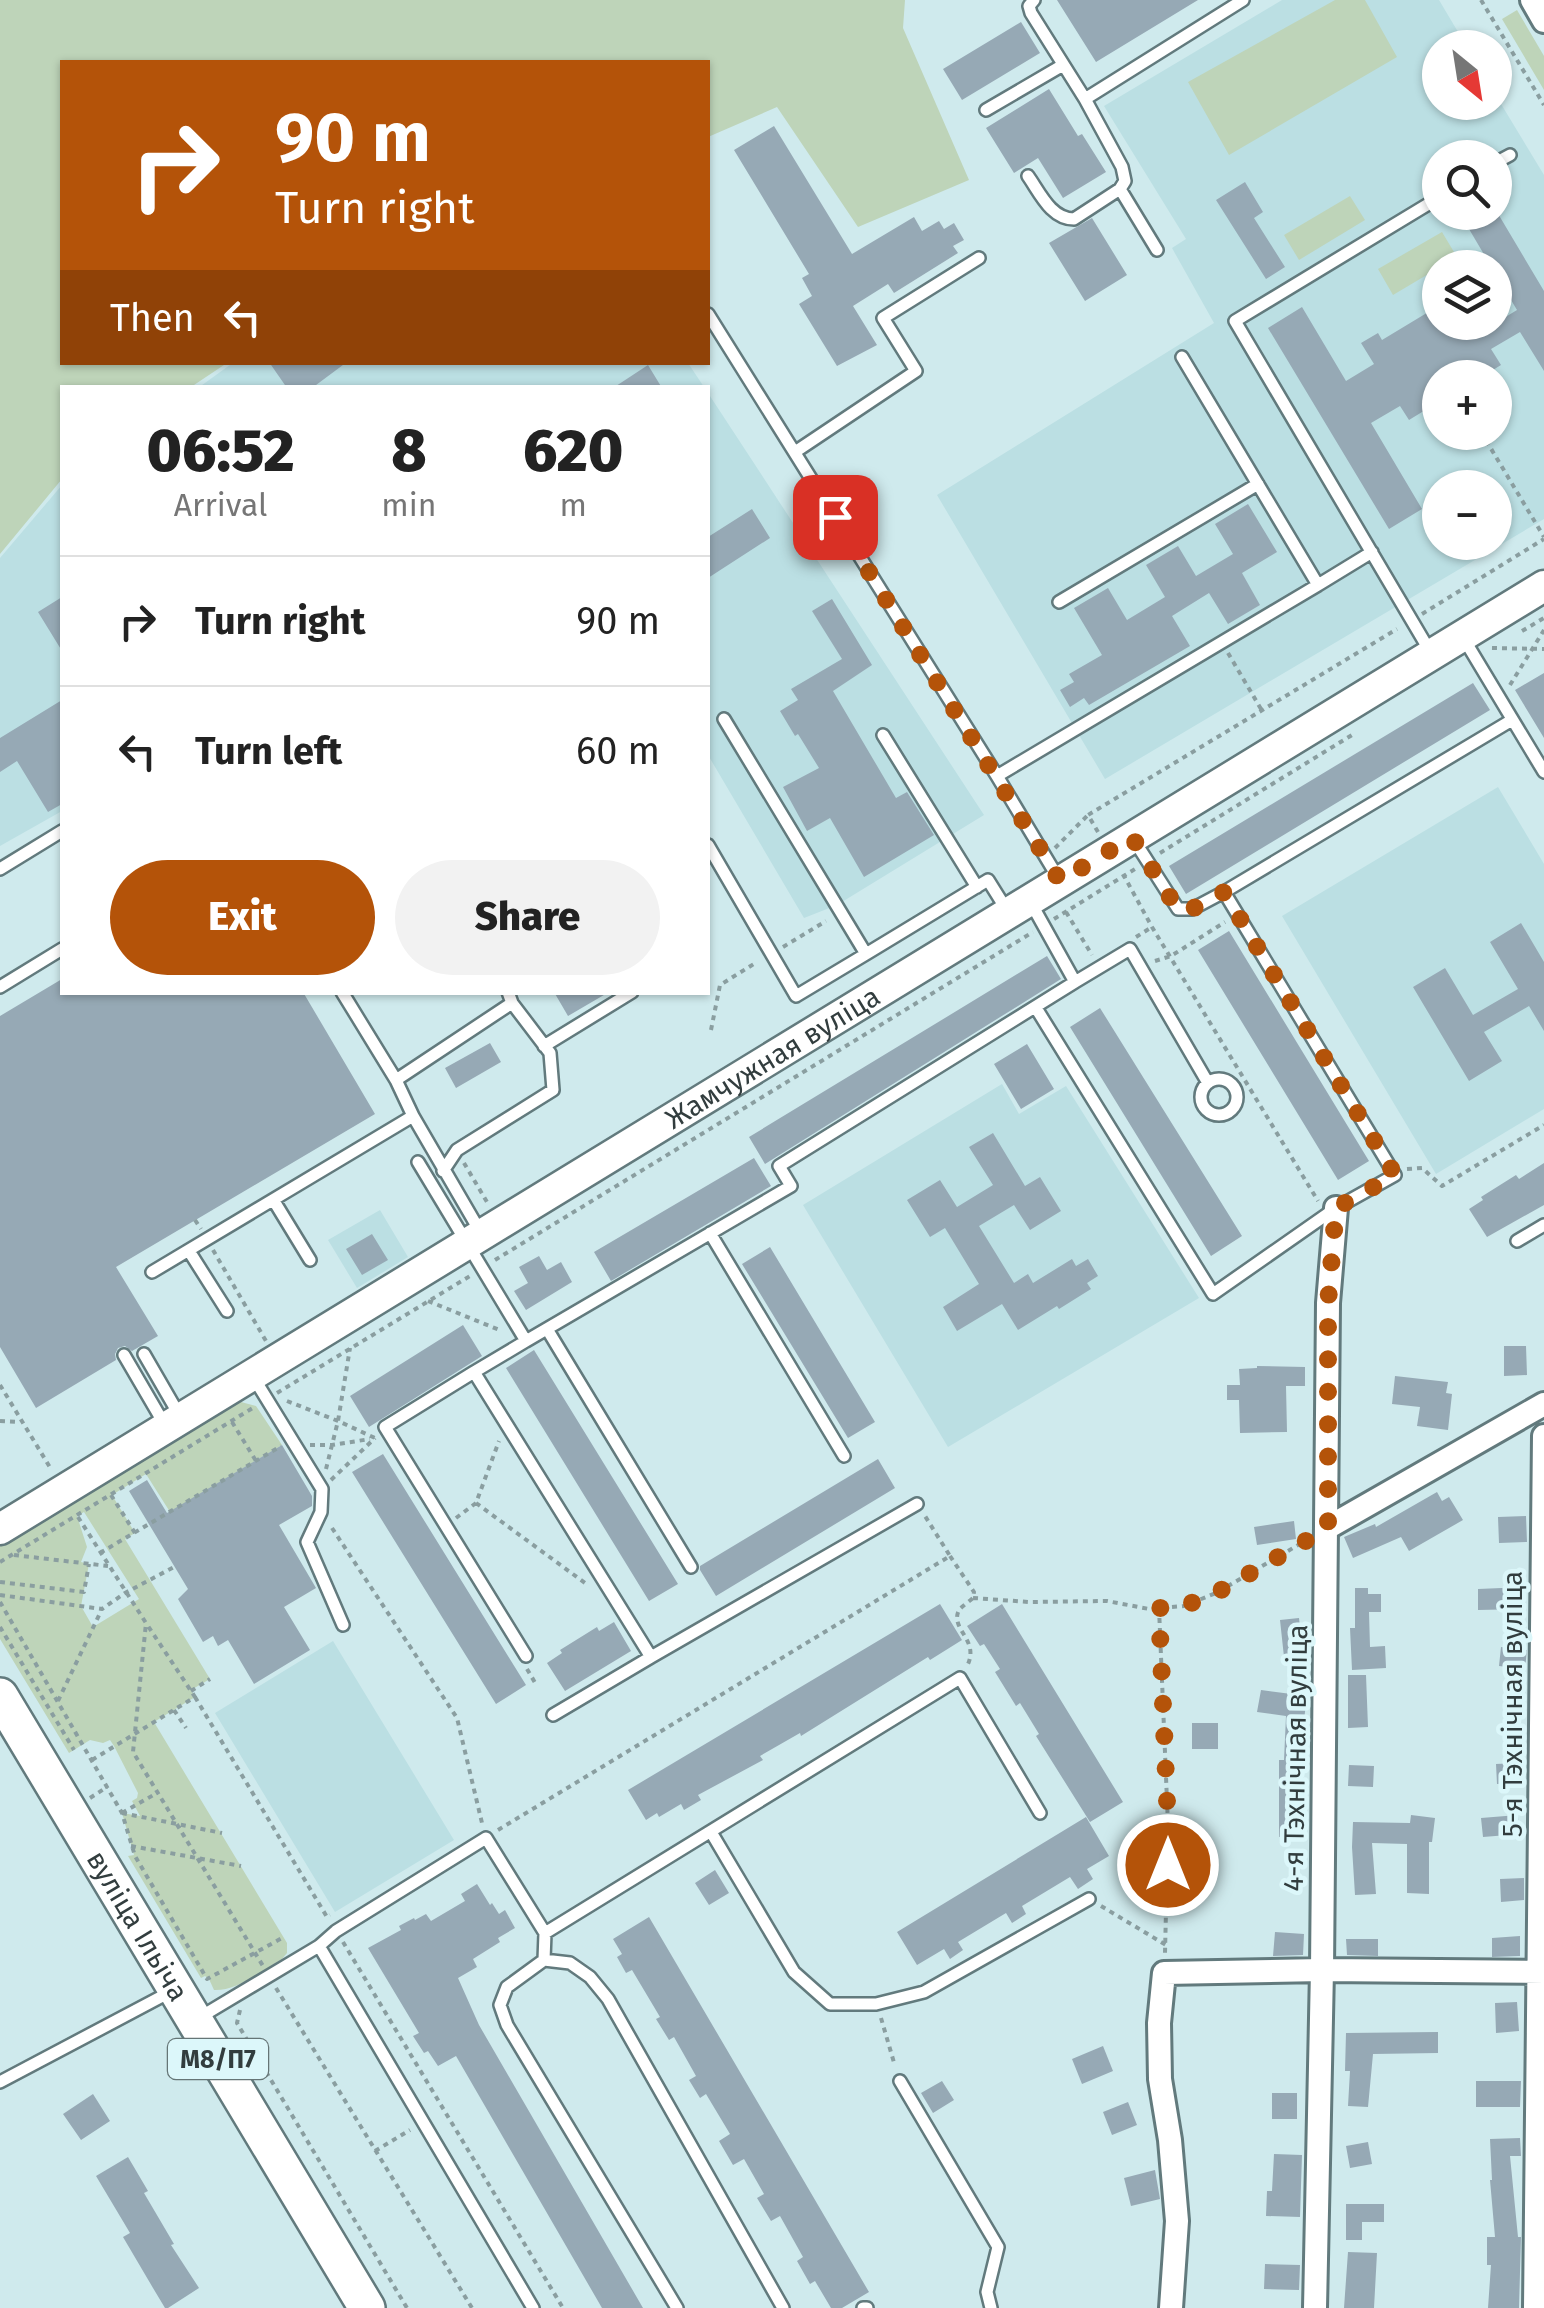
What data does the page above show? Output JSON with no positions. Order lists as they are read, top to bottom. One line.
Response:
{"streets":{"main road":["Жамчужная вуліца","вуліца Ільіча","М8/П7"],"street":["5-я Тэхнічная вуліца","4-я Тэхнічная вуліца"]},"north":"bottom right","page":{"map_buttons":["+","−"],"turn":["90 m","Turn right"],"then":"Then","eta":["06:52","Arrival","8","min","620","m"],"list":[{"name":"Turn right","value":"90 m"},{"name":"Turn left","value":"60 m"}],"buttons":["Exit","Share"]}}
